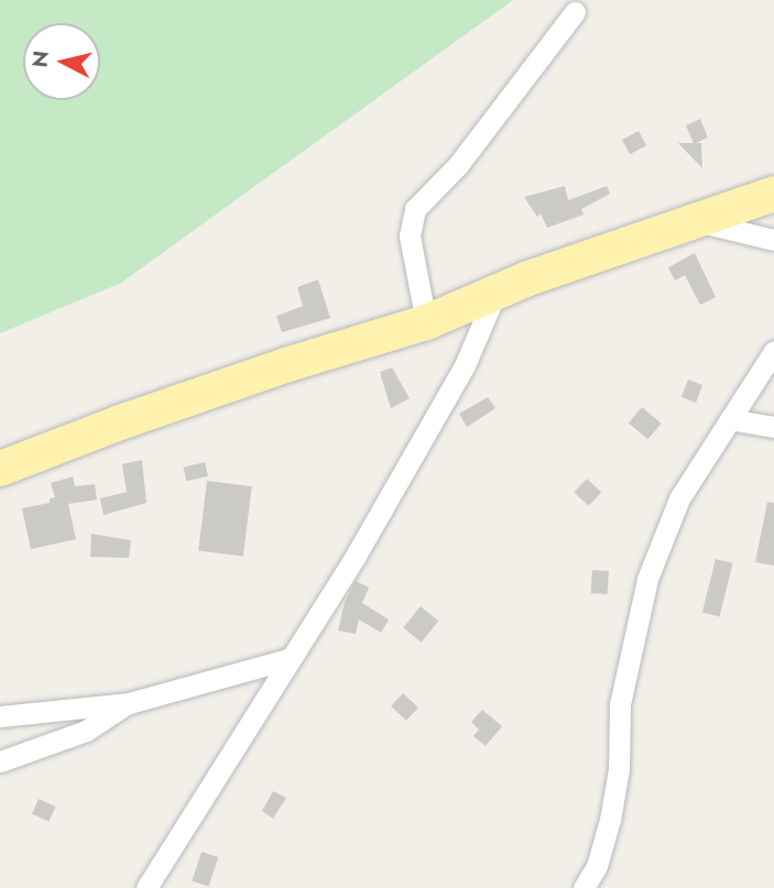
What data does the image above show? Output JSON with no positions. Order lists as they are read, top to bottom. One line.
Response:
{"north":"left"}
